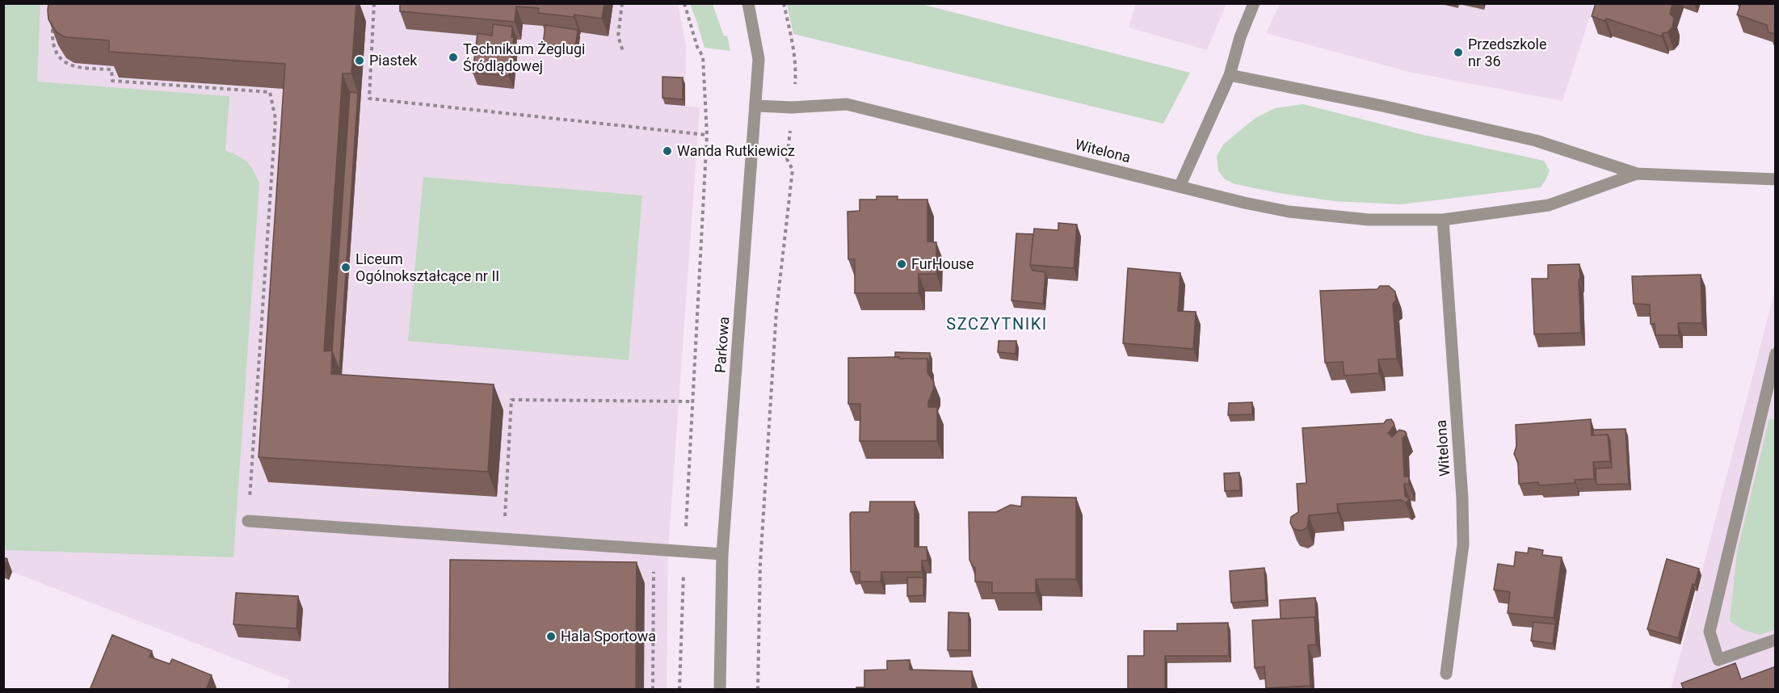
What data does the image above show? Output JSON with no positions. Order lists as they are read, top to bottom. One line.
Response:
{"streets":{"street":["Witelona","Parkowa"]},"crossings":[["Witelona","Parkowa"]],"districts":["SZCZYTNIKI"],"places":["Przedszkole nr 36","Technikum Żeglugi Śródlądowej","Piastek","Wanda Rutkiewicz","FurHouse","Liceum Ogólnokształcące nr II","Hala Sportowa"]}
